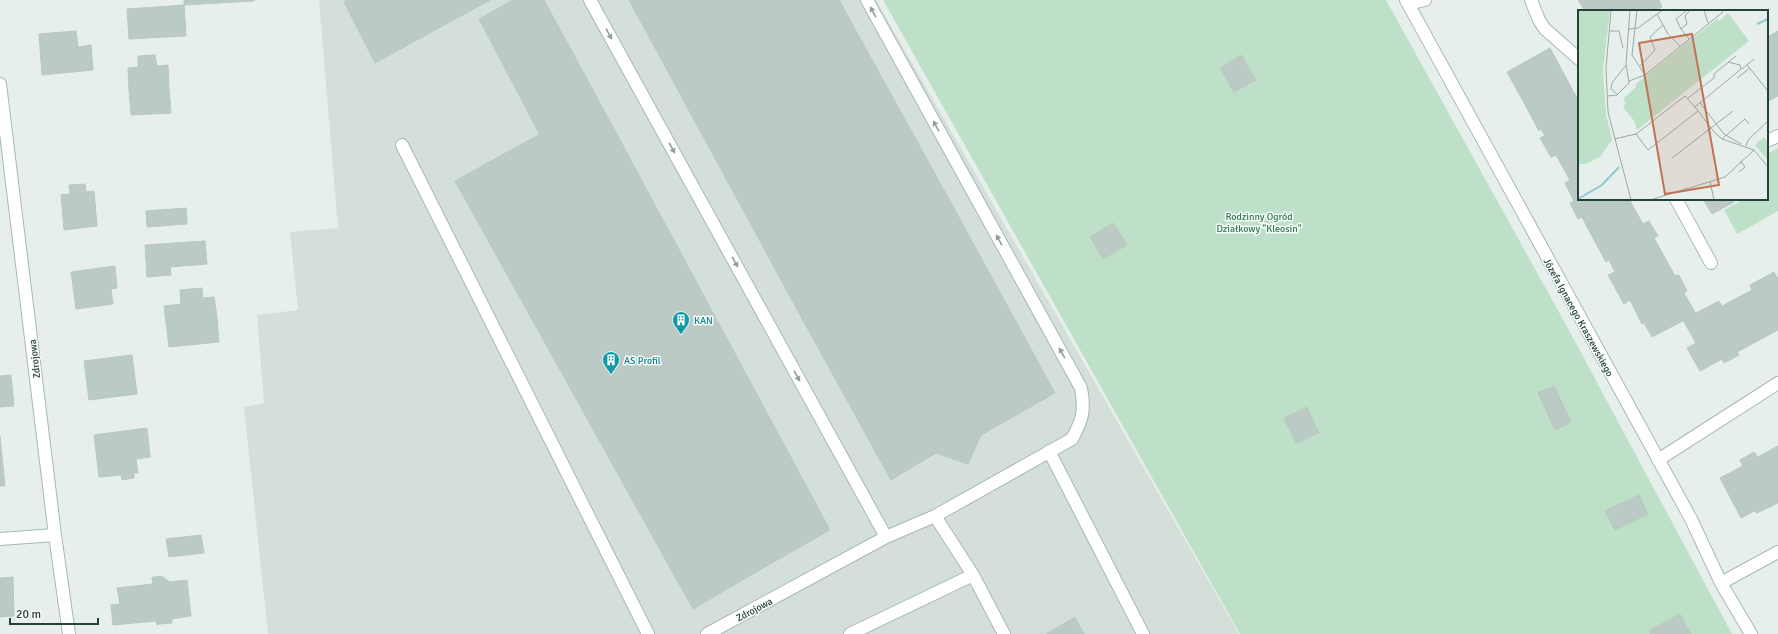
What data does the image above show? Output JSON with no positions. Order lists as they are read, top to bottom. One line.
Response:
{"streets":{"street":["Józefa Ignacego Kraszewskiego","Zdrojowa"]},"parks":["Rodzinny Ogród Działkowy \"Kleosin\""],"places":{"building":["KAN","AS Profil"]},"scale_bar":"20 m"}
